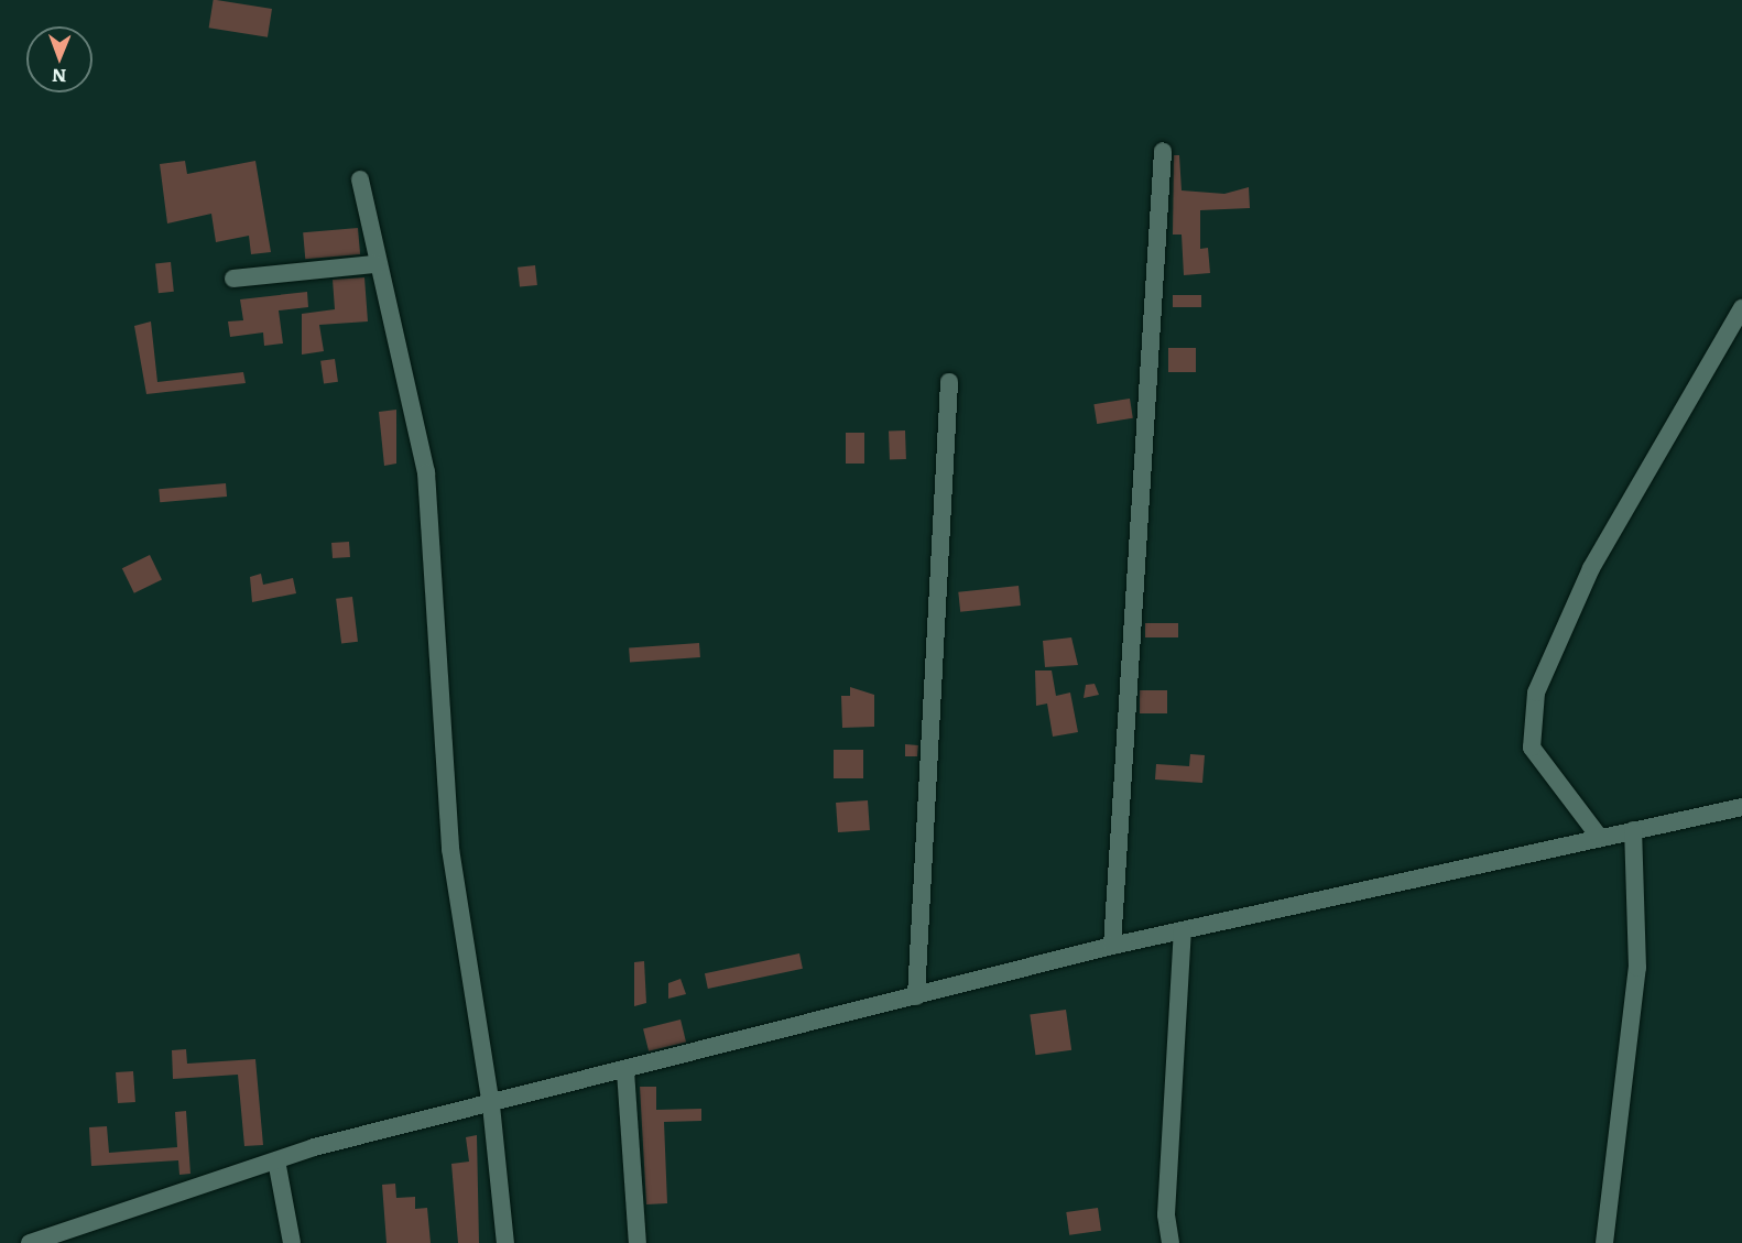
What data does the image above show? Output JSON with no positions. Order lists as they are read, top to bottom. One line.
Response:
{"north":"bottom"}
